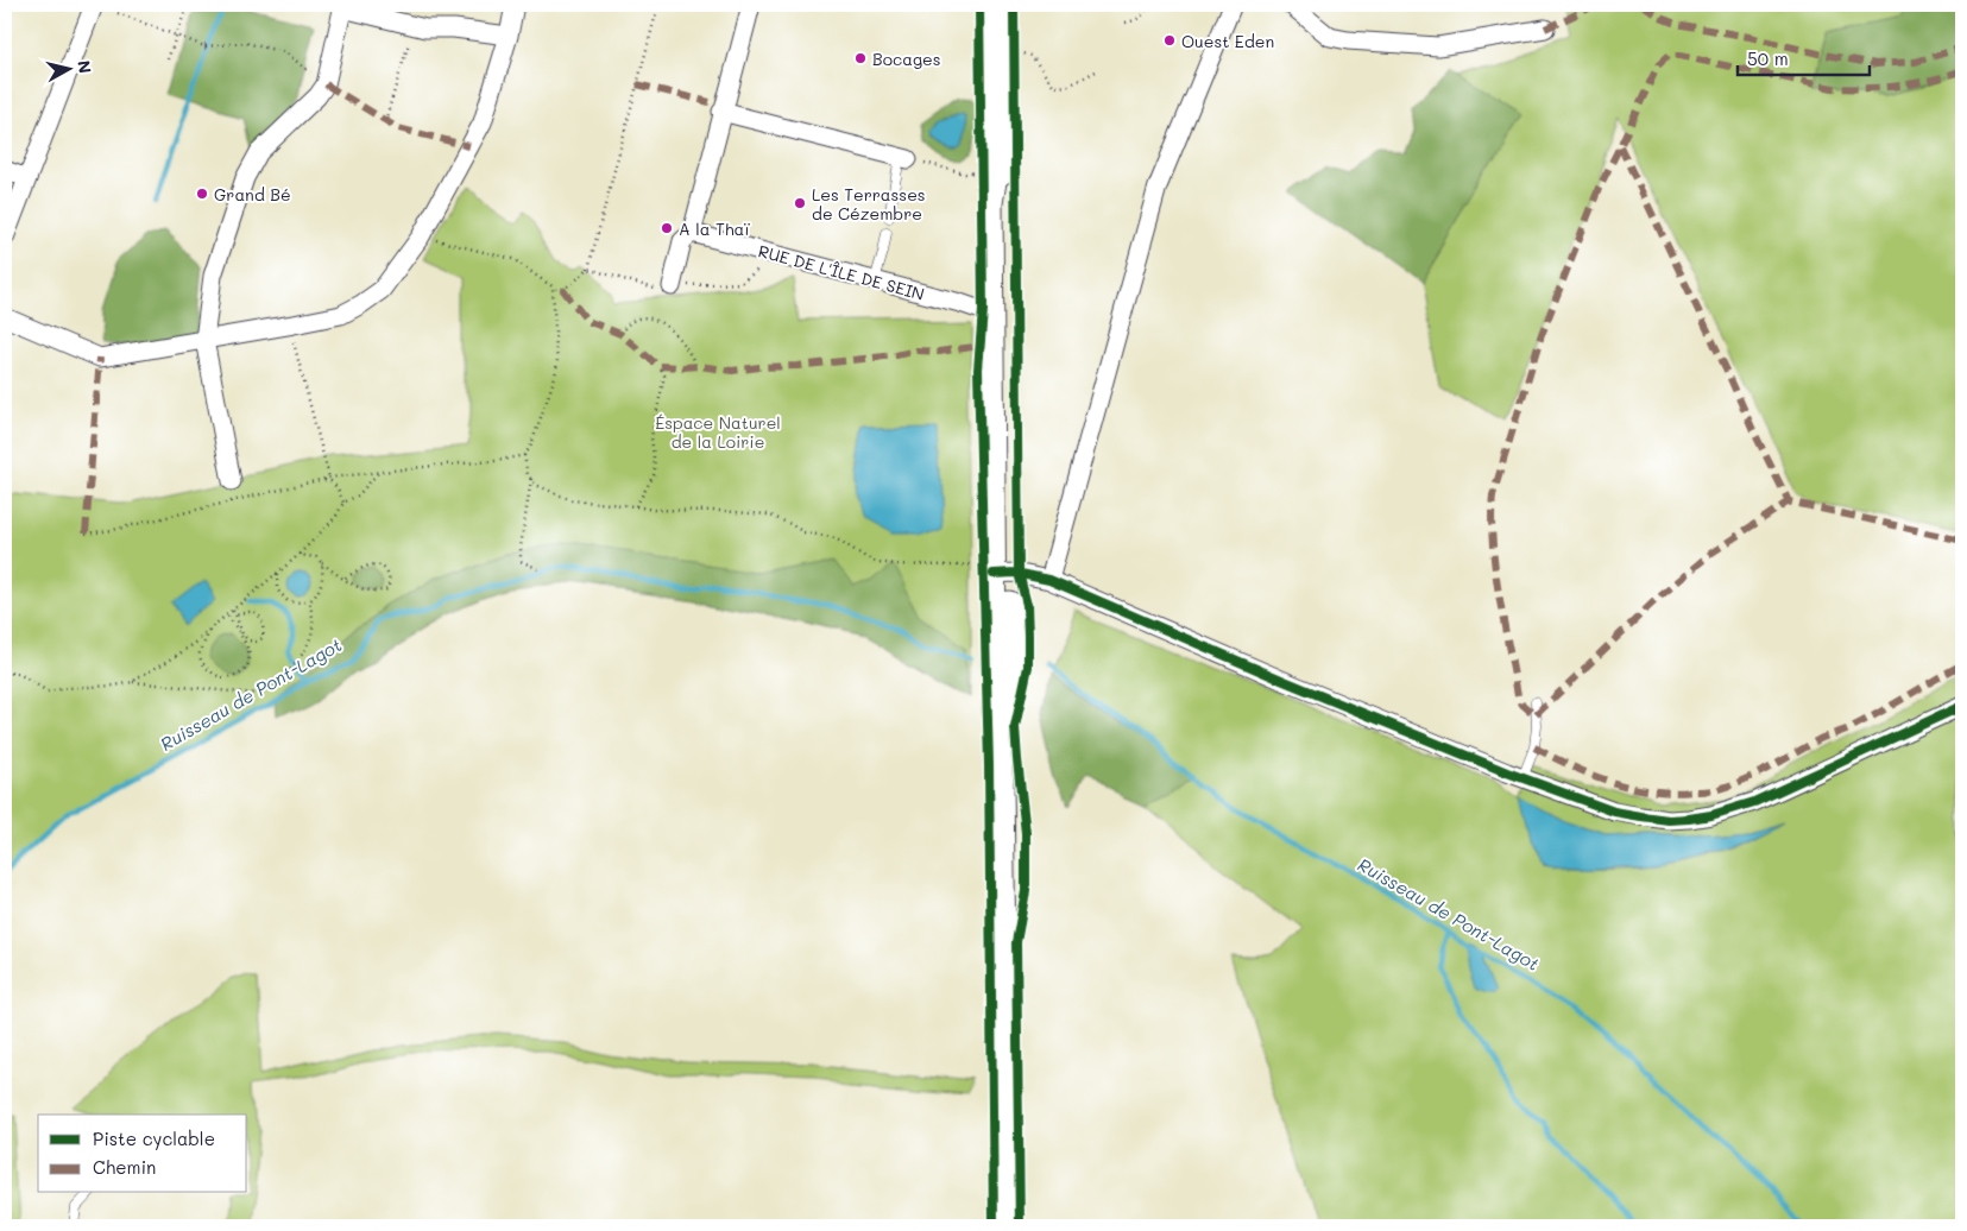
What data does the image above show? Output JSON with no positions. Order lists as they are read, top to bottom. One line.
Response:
{"streets":{"street":["RUE DE L'ÎLE DE SEIN"]},"water":["Ruisseau de Pont-Lagot"],"parks":["Éspace Naturel de la Loirie"],"places":["Ouest Eden","Bocages","Grand Bé","Les Terrasses de Cézembre","A la Thaï"],"legend":["Piste cyclable","Chemin"],"scale_bar":"50 m","north":"right"}
